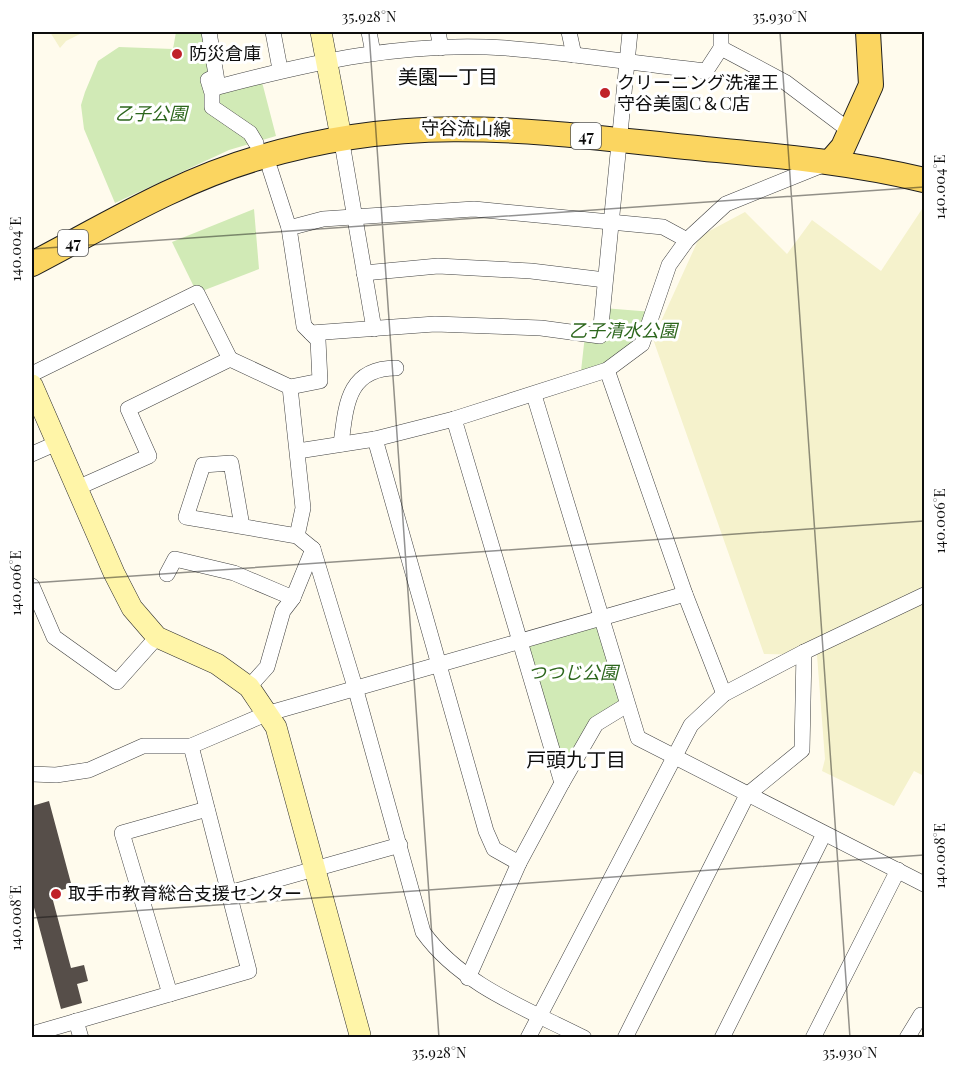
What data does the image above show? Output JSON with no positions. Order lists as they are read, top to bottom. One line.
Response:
{"streets":{"main road":["守谷流山線","47"]},"districts":["美園一丁目","戸頭九丁目"],"parks":["乙子公園","乙子清水公園","つつじ公園"],"places":["防災倉庫","クリーニング洗濯王 守谷美園C＆C店","取手市教育総合支援センター"],"coordinates":["35.928°N","35.930°N","140.004°E","140.006°E","140.008°E"]}
